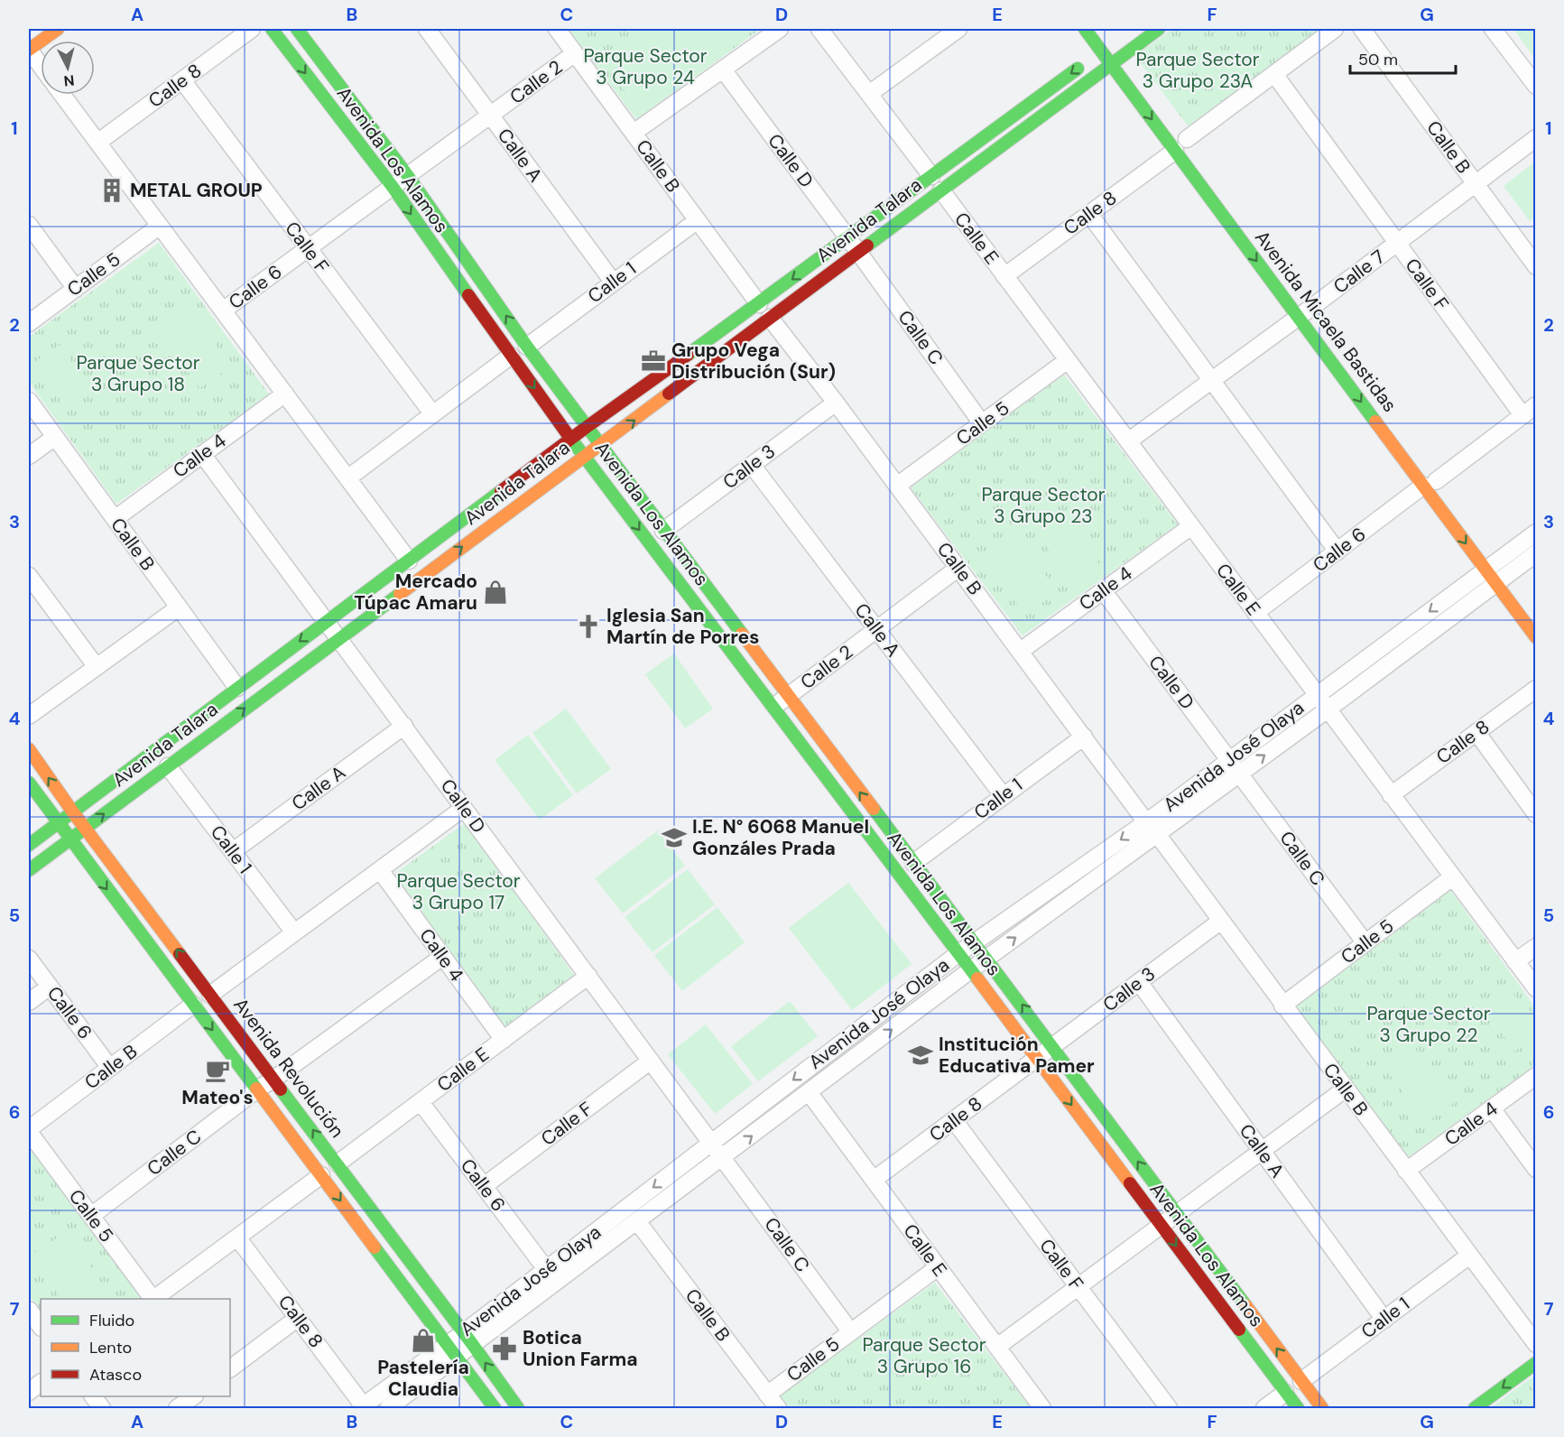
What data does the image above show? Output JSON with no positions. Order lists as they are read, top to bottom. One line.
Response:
{"streets":{"street":["Calle 2","Calle 8","Calle B","Calle A","Avenida Los Alamos","Calle D","Avenida Talara","Calle E","Calle F","Calle 7","Calle 5","Calle 1","Calle 6","Avenida Micaela Bastidas","Calle C","Calle 4","Calle 3","Avenida José Olaya","Avenida Revolución"]},"crossings":[["Calle 2","Calle B"],["Calle 2","Calle A"],["Calle 2","Avenida Los Alamos"],["Calle 2","Calle 6"],["Calle 8","Avenida Los Alamos"],["Calle 8","Calle E"],["Calle 8","Calle F"],["Calle 8","Avenida Micaela Bastidas"],["Calle 8","Calle 3"],["Calle 8","Avenida José Olaya"],["Calle B","Avenida Talara"],["Calle B","Calle 7"],["Calle B","Calle 5"],["Calle B","Calle 1"],["Calle B","Calle 6"],["Calle B","Calle 4"],["Calle B","Calle 3"],["Calle B","Avenida José Olaya"],["Calle B","Avenida Revolución"],["Calle A","Calle D"],["Calle A","Calle 1"],["Calle A","Calle 3"],["Avenida Los Alamos","Avenida Talara"],["Avenida Los Alamos","Calle 1"],["Avenida Los Alamos","Calle 6"],["Avenida Los Alamos","Calle 3"],["Avenida Los Alamos","Avenida José Olaya"],["Calle D","Avenida Talara"],["Calle D","Calle E"],["Calle D","Calle F"],["Calle D","Calle C"],["Calle D","Calle 4"],["Calle D","Avenida José Olaya"],["Avenida Talara","Calle E"],["Avenida Talara","Calle 1"],["Avenida Talara","Avenida Micaela Bastidas"],["Avenida Talara","Calle C"],["Avenida Talara","Avenida Revolución"],["Calle E","Calle 7"],["Calle E","Calle 5"],["Calle E","Calle 6"],["Calle E","Calle 4"],["Calle E","Avenida José Olaya"],["Calle E","Avenida Revolución"],["Calle F","Calle 7"],["Calle F","Calle 6"],["Calle 7","Avenida Micaela Bastidas"],["Calle 5","Calle C"],["Calle 6","Avenida Micaela Bastidas"],["Calle 6","Avenida José Olaya"],["Avenida Micaela Bastidas","Avenida José Olaya"],["Calle C","Avenida José Olaya"],["Calle C","Avenida Revolución"],["Avenida José Olaya","Avenida Revolución"]],"one_way":["Avenida Micaela Bastidas"],"parks":["Parque Sector 3 Grupo 24","Parque Sector 3 Grupo 23A","Parque Sector 3 Grupo 18","Parque Sector 3 Grupo 23","Parque Sector 3 Grupo 17","Parque Sector 3 Grupo 22","Parque Sector 3 Grupo 16"],"places":{"building":["METAL GROUP"],"office":["Grupo Vega Distribución (Sur)"],"shop":["Mercado Túpac Amaru","Pastelería Claudia"],"church":["Iglesia San Martín de Porres"],"school or university":["I.E. N° 6068 Manuel Gonzáles Prada","Institución Educativa Pamer"],"cafe":["Mateo's"],"pharmacy":["Botica Union Farma"]},"legend":["Fluido","Lento","Atasco"],"scale_bar":"50 m","north":"bottom","grid":{"columns":["A","B","C","D","E","F","G"],"rows":["1","2","3","4","5","6","7"]}}
